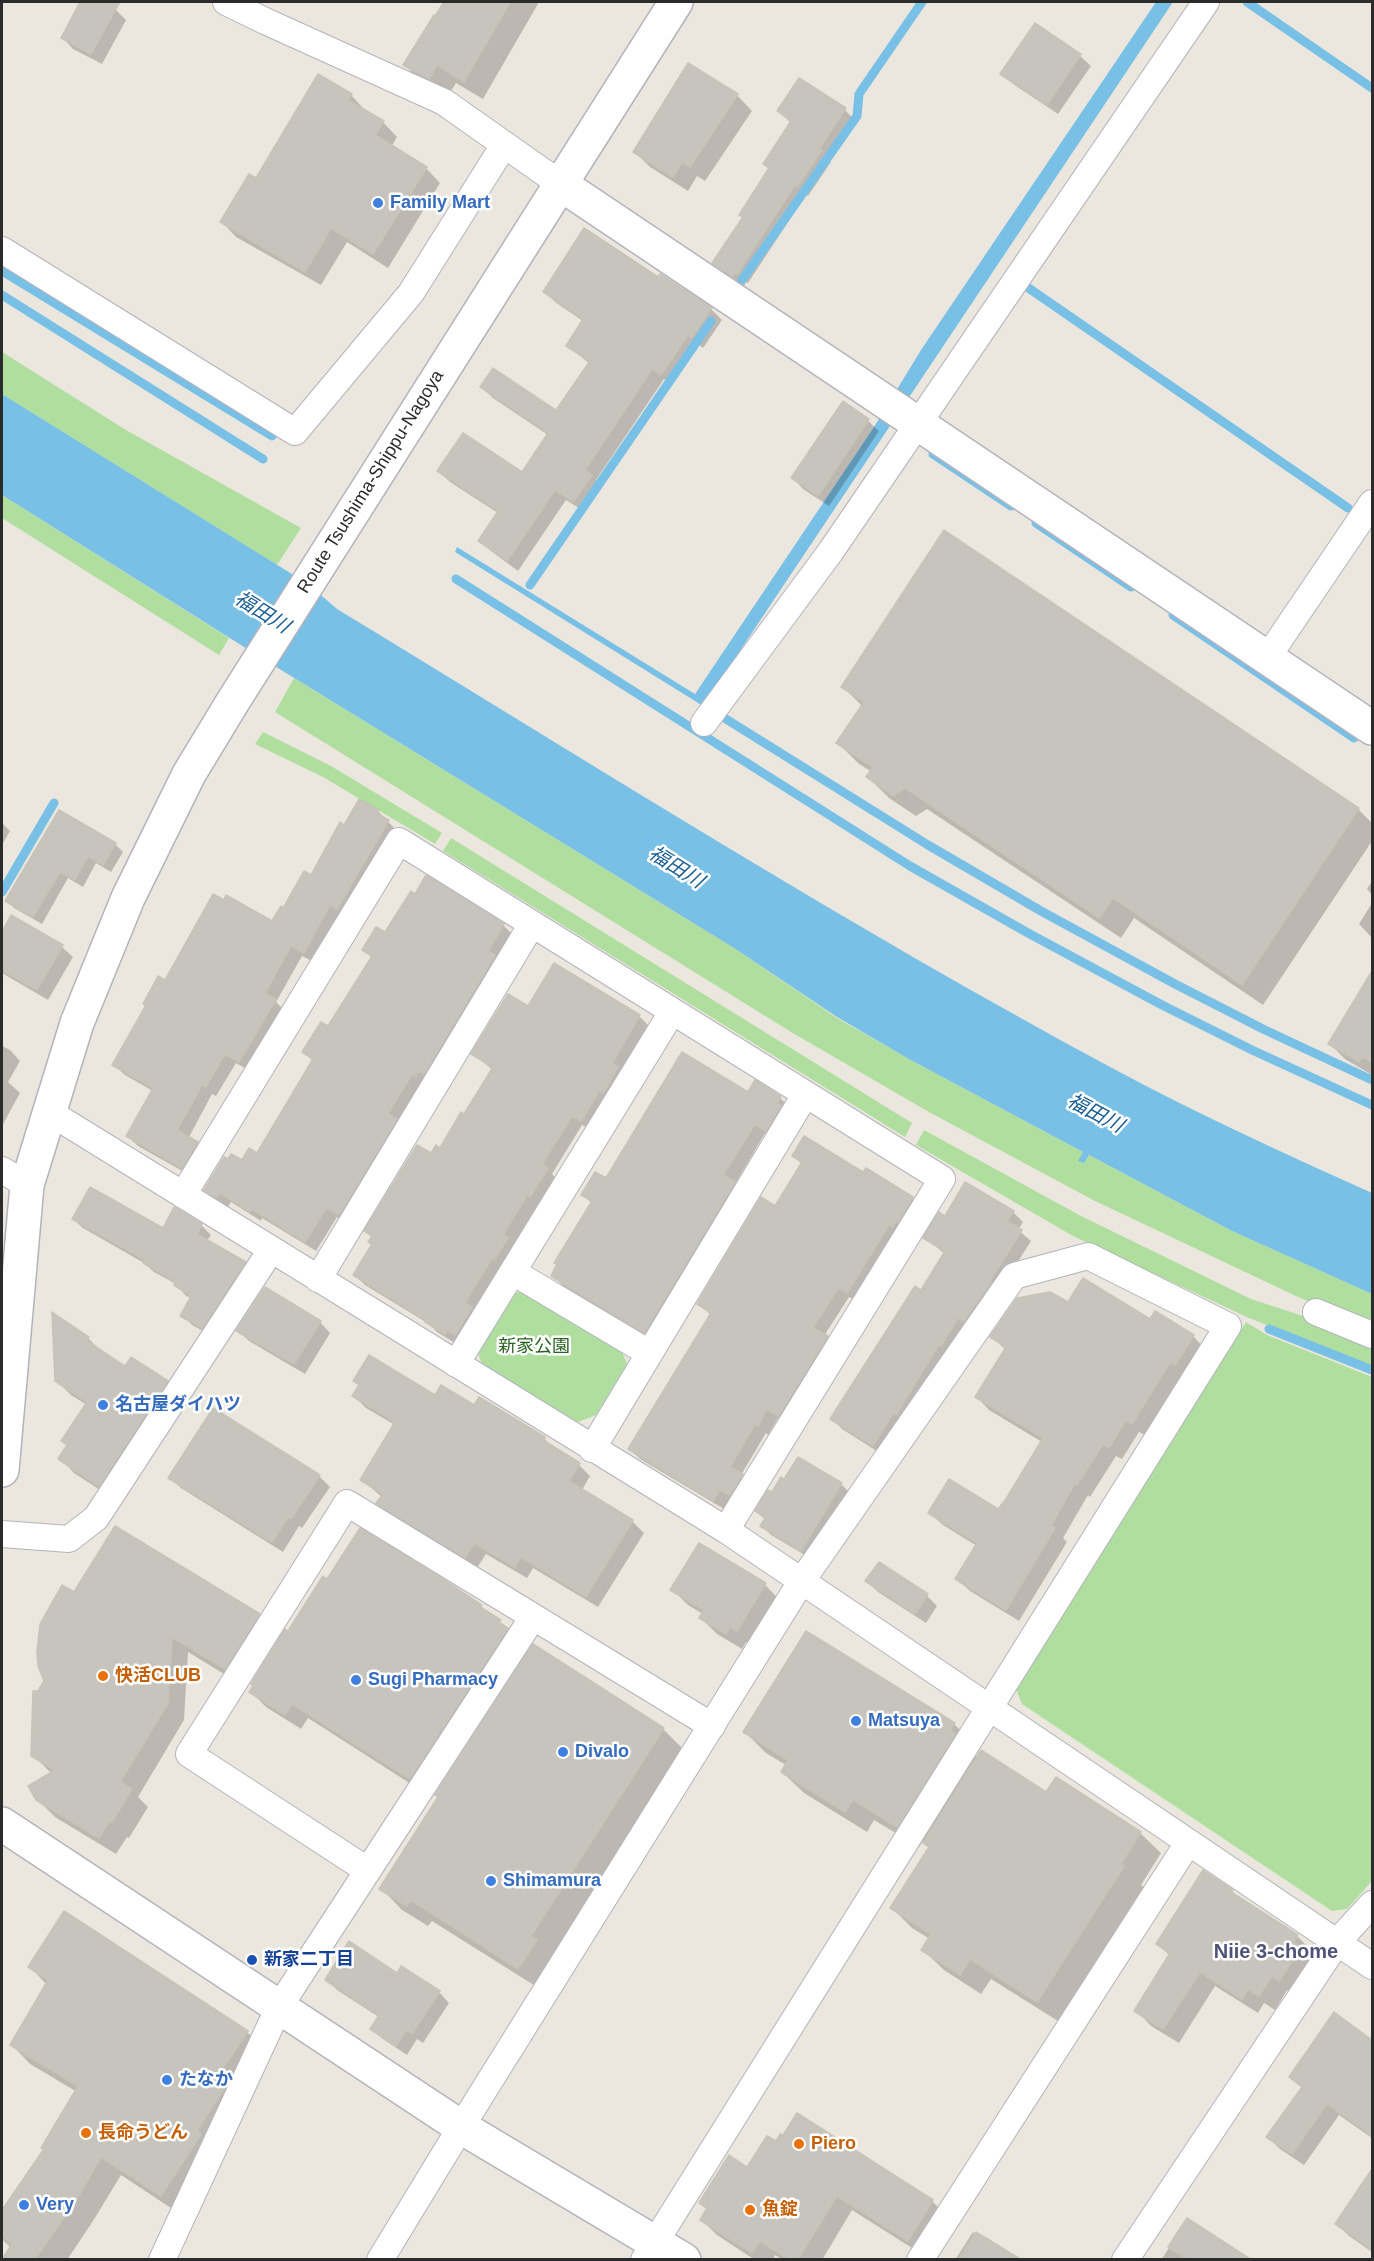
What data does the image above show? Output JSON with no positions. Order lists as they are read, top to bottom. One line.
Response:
{"streets":{"street":["Route Tsushima-Shippu-Nagoya"]},"districts":["Niie 3-chome"],"water":["福田川"],"parks":["新家公園"],"places":["Family Mart","名古屋ダイハツ","快活CLUB","Sugi Pharmacy","Matsuya","Divalo","Shimamura","新家二丁目","たなか","長命うどん","Piero","Very","魚錠"]}
